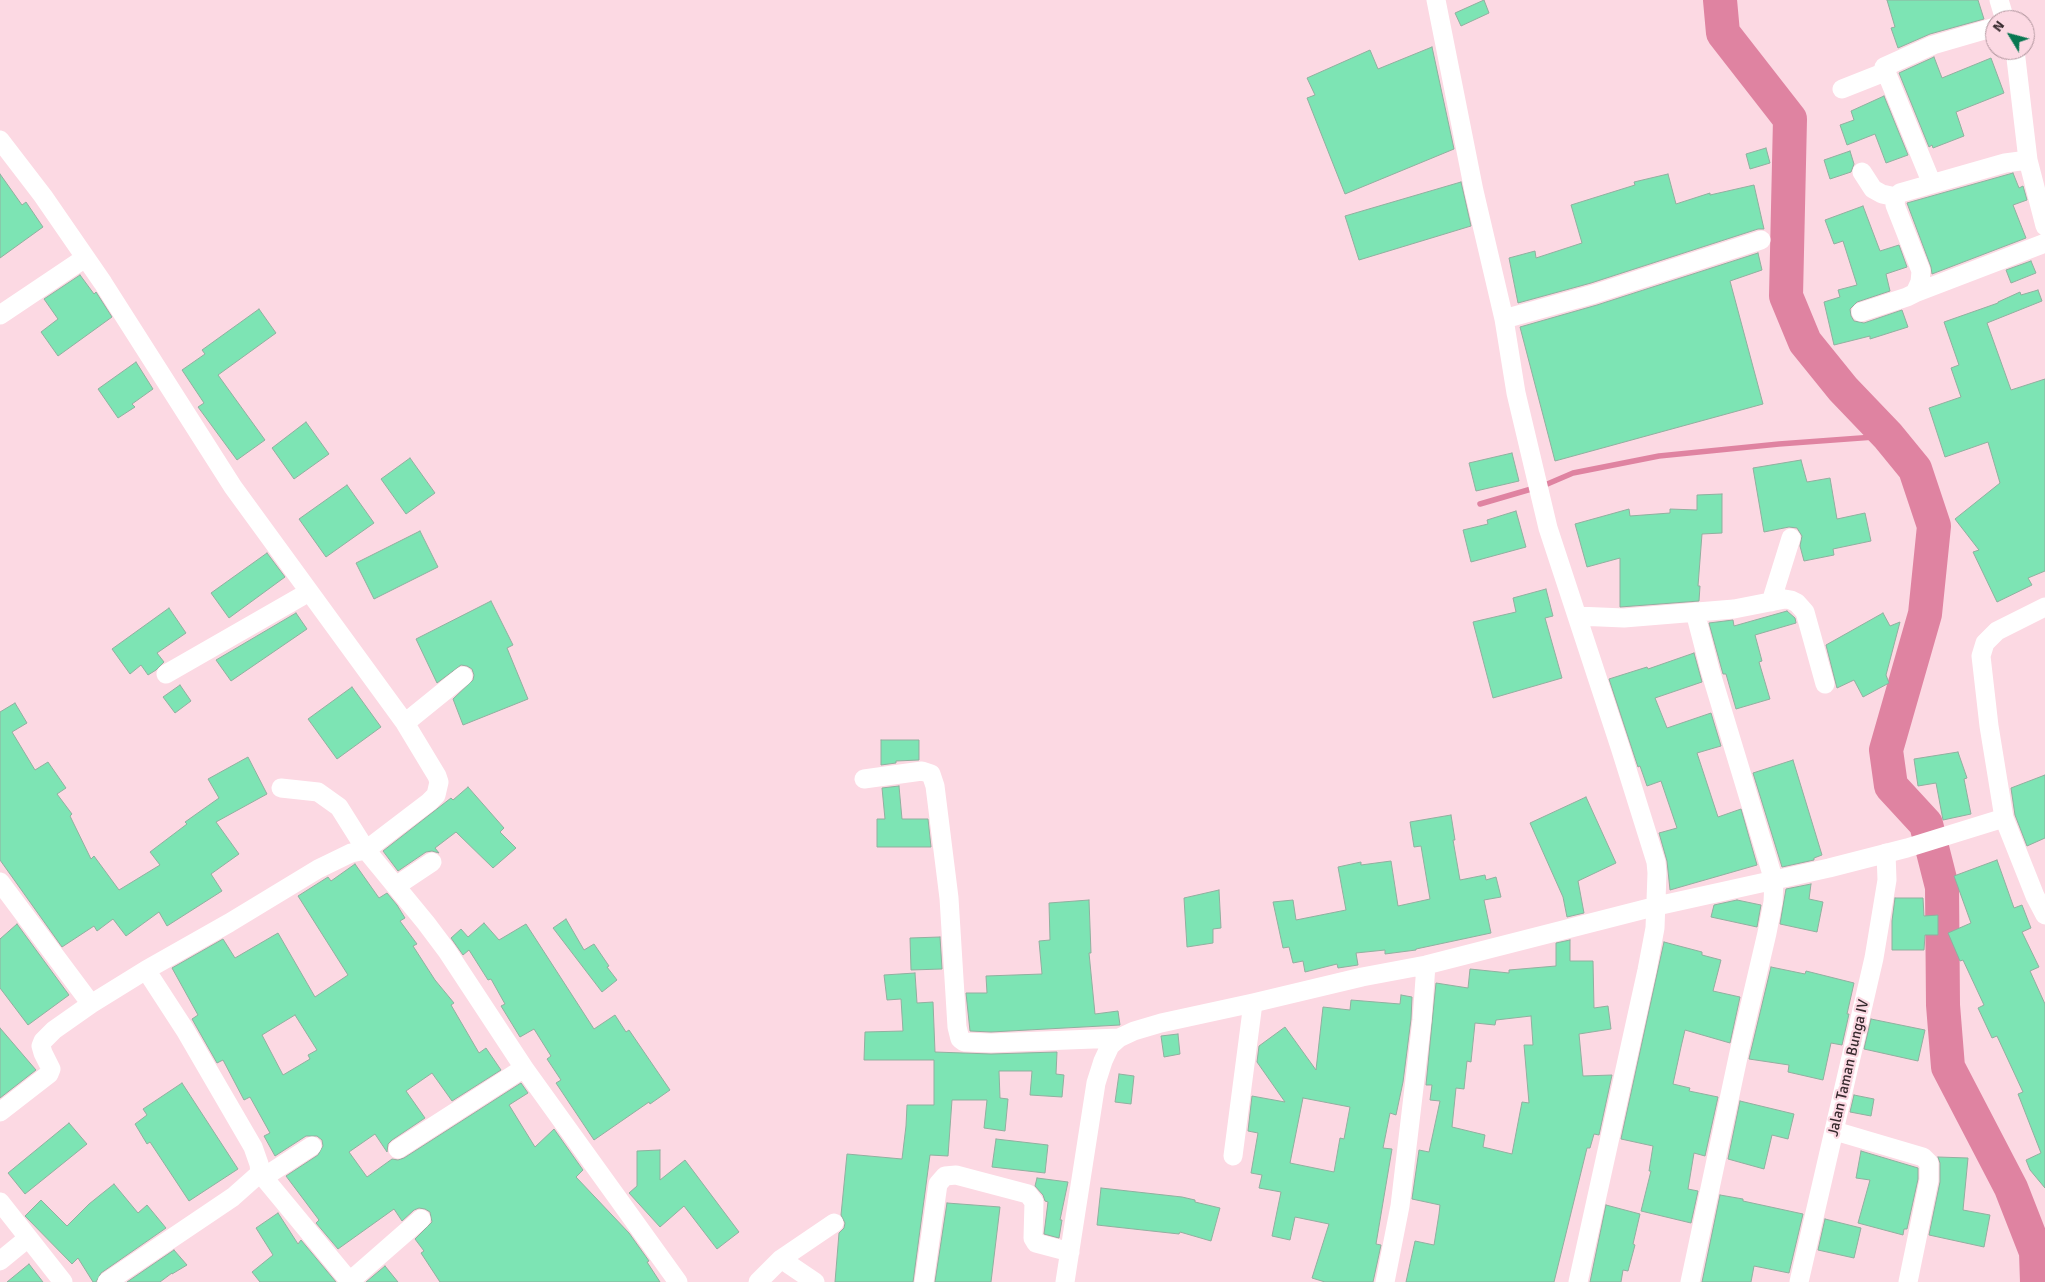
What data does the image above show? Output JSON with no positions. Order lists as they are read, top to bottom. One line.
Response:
{"streets":{"street":["Jalan Taman Bunga IV"]},"north":"top left"}
